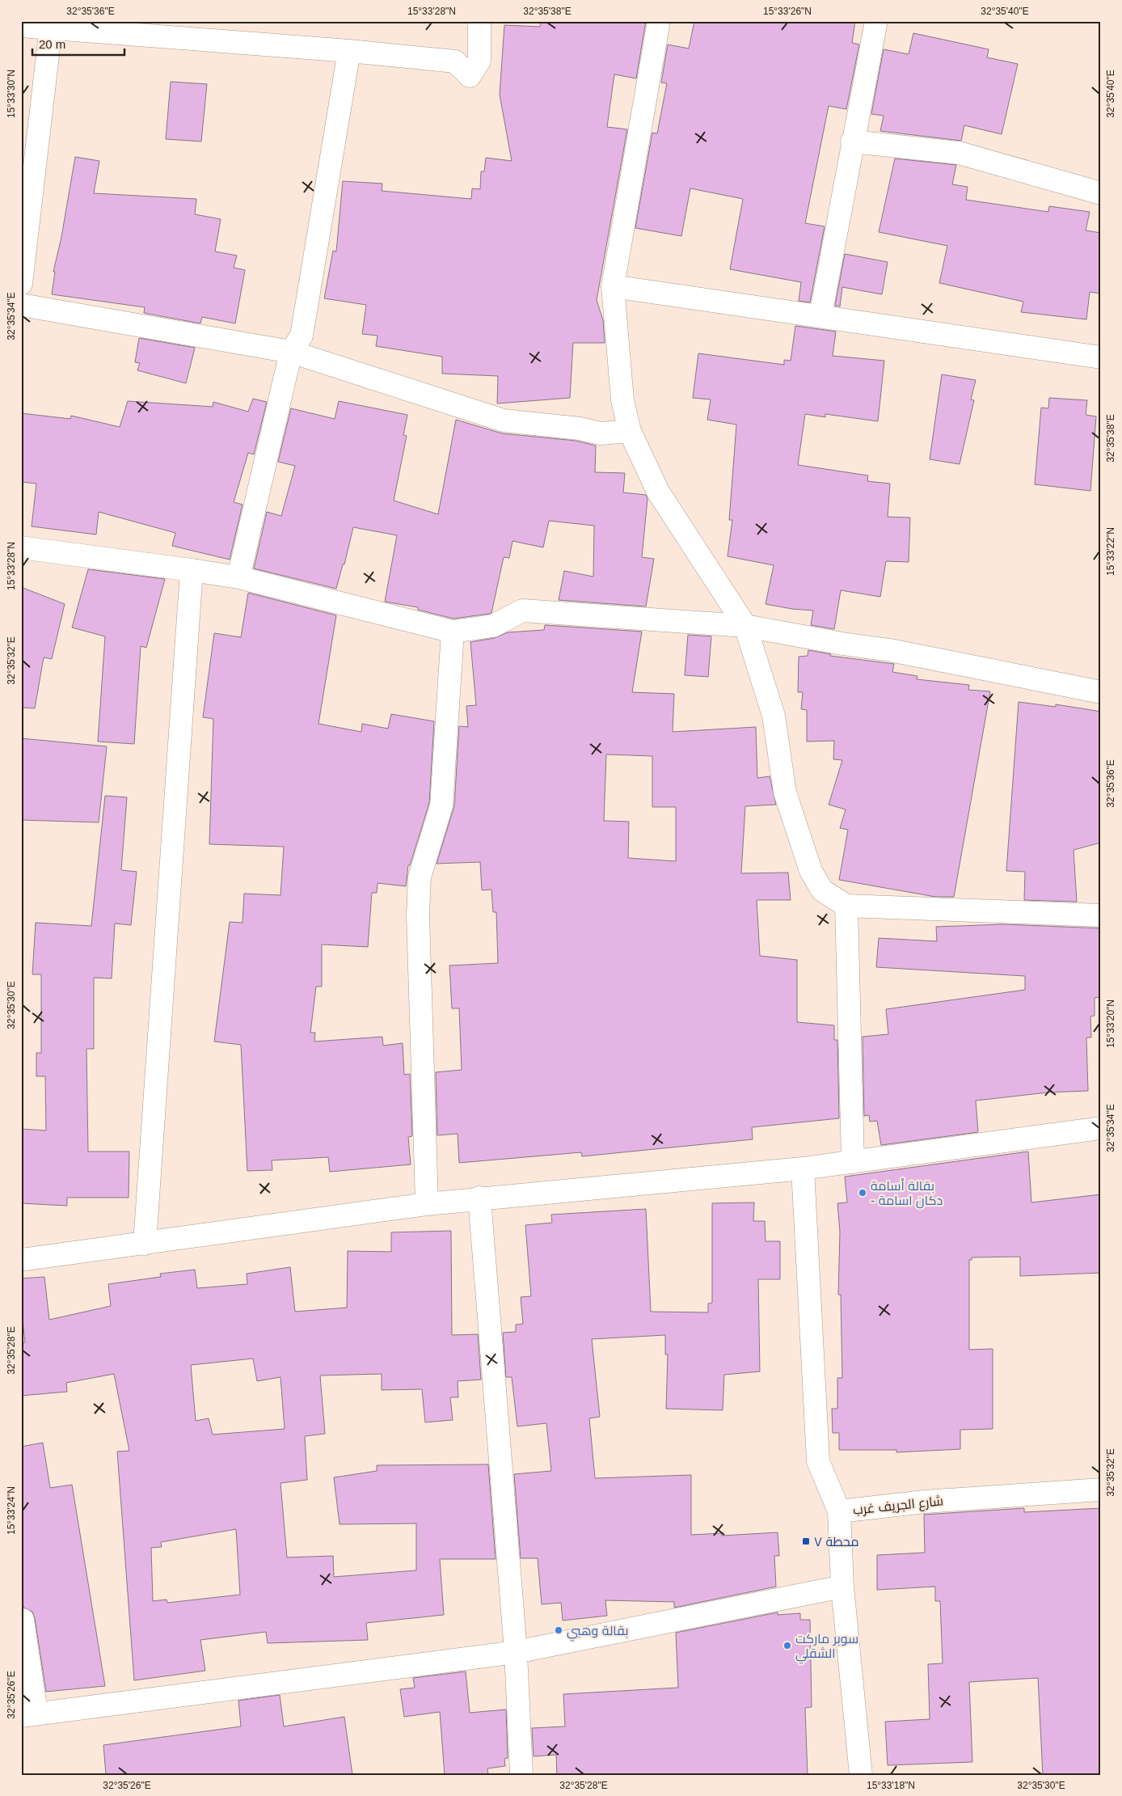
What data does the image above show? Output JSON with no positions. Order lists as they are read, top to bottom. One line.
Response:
{"streets":{"street":["شارع الجريف غرب"]},"places":{"other":["بقالة أسامة - دكان اسامة","بقالة وهبي","سوبر ماركت الشقلي"],"transit":["محطة ٧"]},"scale_bar":"20 m","coordinates":["32°35'36\"E","15°33'28\"N","32°35'38\"E","15°33'26\"N","32°35'40\"E","15°33'30\"N","32°35'34\"E","15°33'22\"N","32°35'32\"E","32°35'30\"E","15°33'20\"N","32°35'28\"E","15°33'24\"N","32°35'26\"E","15°33'18\"N"]}
